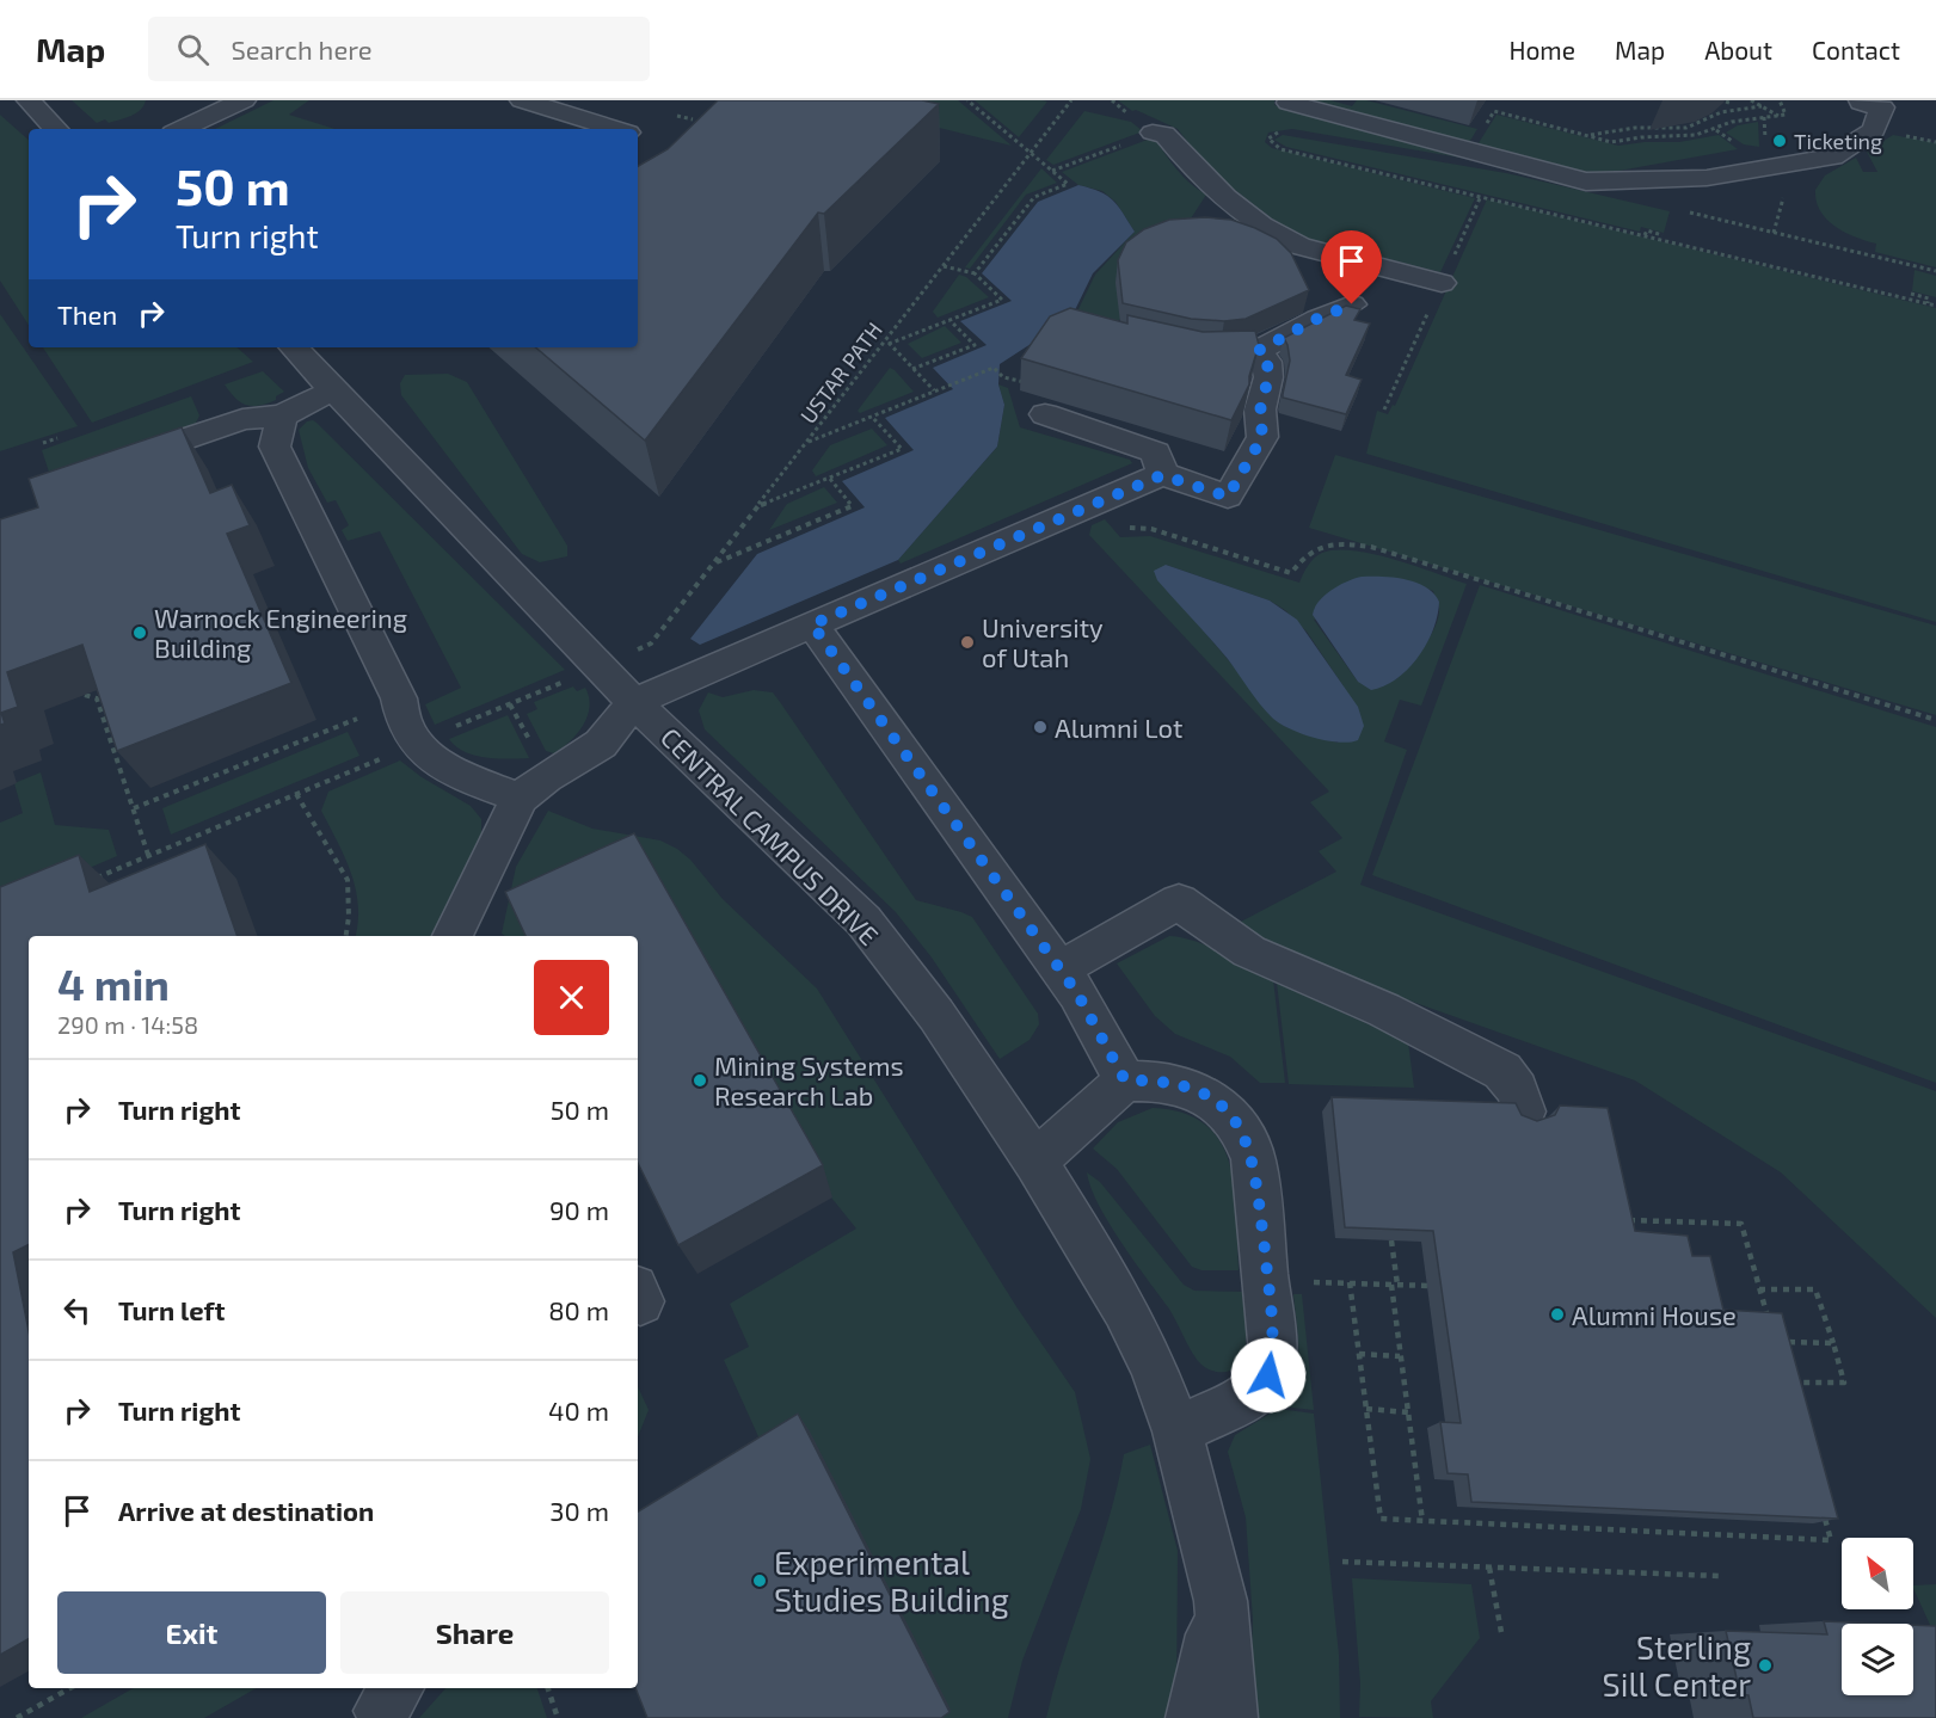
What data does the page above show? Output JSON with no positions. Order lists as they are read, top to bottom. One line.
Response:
{"streets":{"street":["CENTRAL CAMPUS DRIVE"],"path":["USTAR PATH"]},"places":["Ticketing","Warnock Engineering Building","University of Utah","Alumni Lot","Mining Systems Research Lab","Alumni House","Experimental Studies Building","Sterling Sill Center"],"north":"top left","page":{"header":"Map","search":"Search here","nav":["Home","Map","About","Contact"],"turn":["50 m","Turn right"],"then":"Then","heading":["4 min","290 m · 14:58"],"list":[{"name":"Turn right","value":"50 m"},{"name":"Turn right","value":"90 m"},{"name":"Turn left","value":"80 m"},{"name":"Turn right","value":"40 m"},{"name":"Arrive at destination","value":"30 m"}],"buttons":["Exit","Share"]}}
